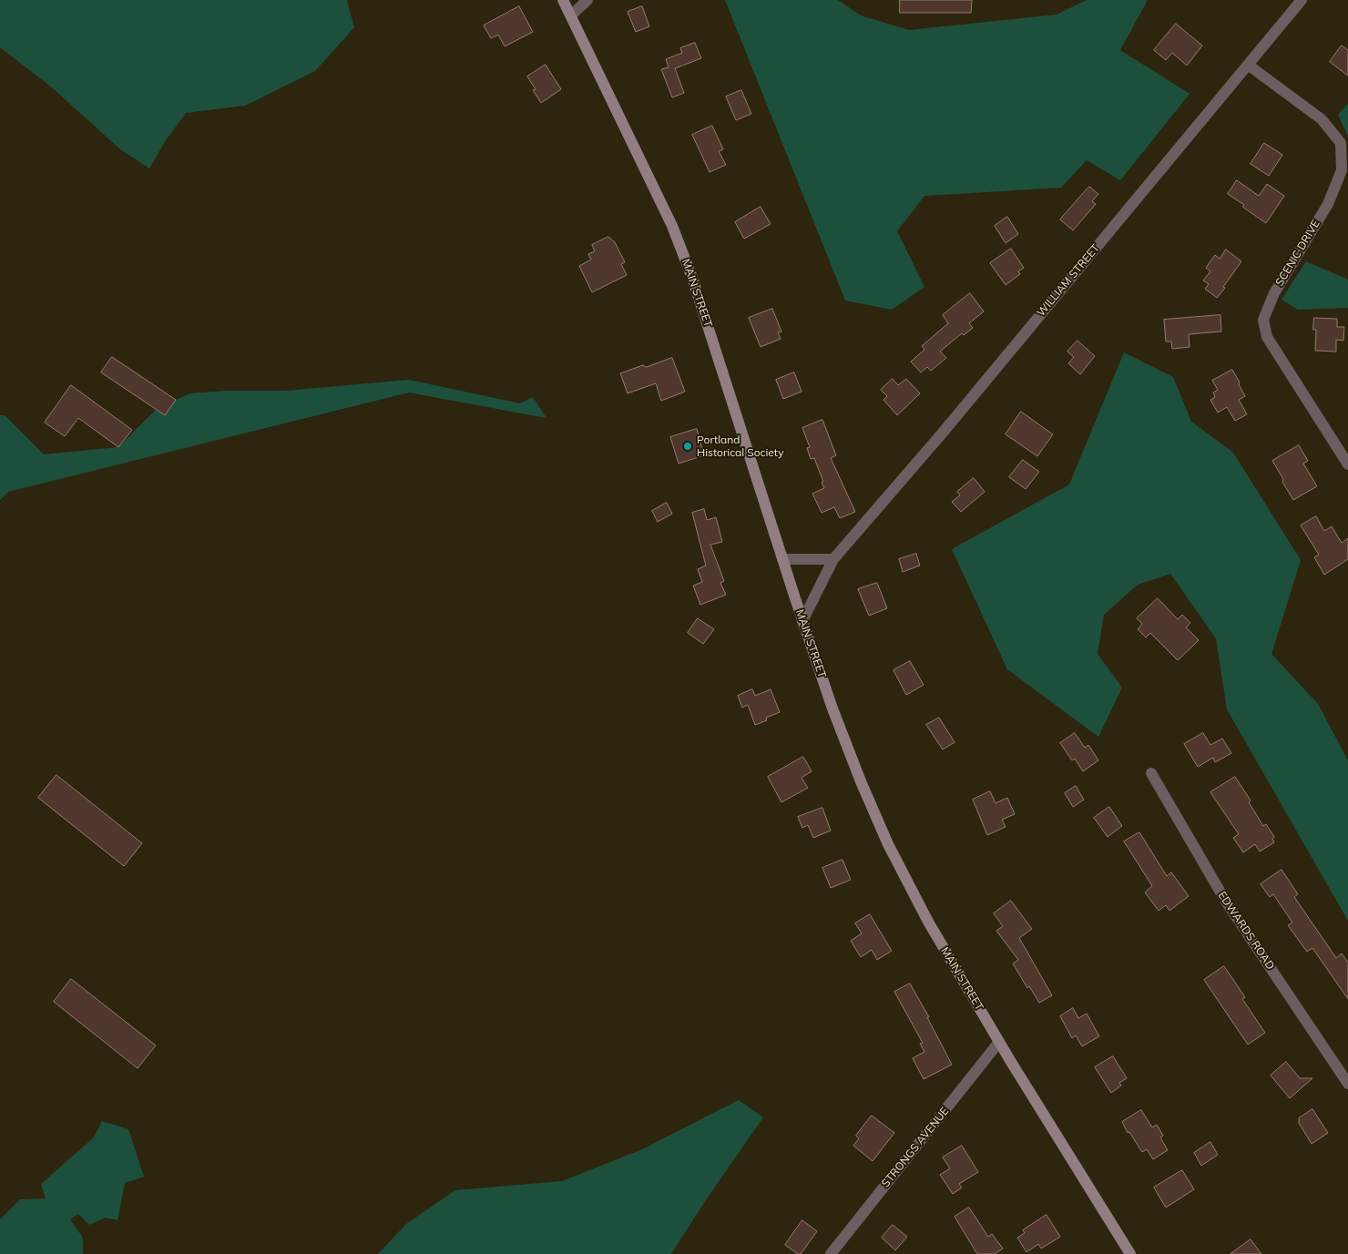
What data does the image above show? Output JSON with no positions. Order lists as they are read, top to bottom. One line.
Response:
{"streets":{"main road":["MAIN STREET"],"street":["SCENIC DRIVE","WILLIAM STREET","EDWARDS ROAD","STRONGS AVENUE"]},"crossings":[["SCENIC DRIVE","WILLIAM STREET"],["WILLIAM STREET","MAIN STREET"],["MAIN STREET","STRONGS AVENUE"]],"places":["Portland Historical Society"]}
